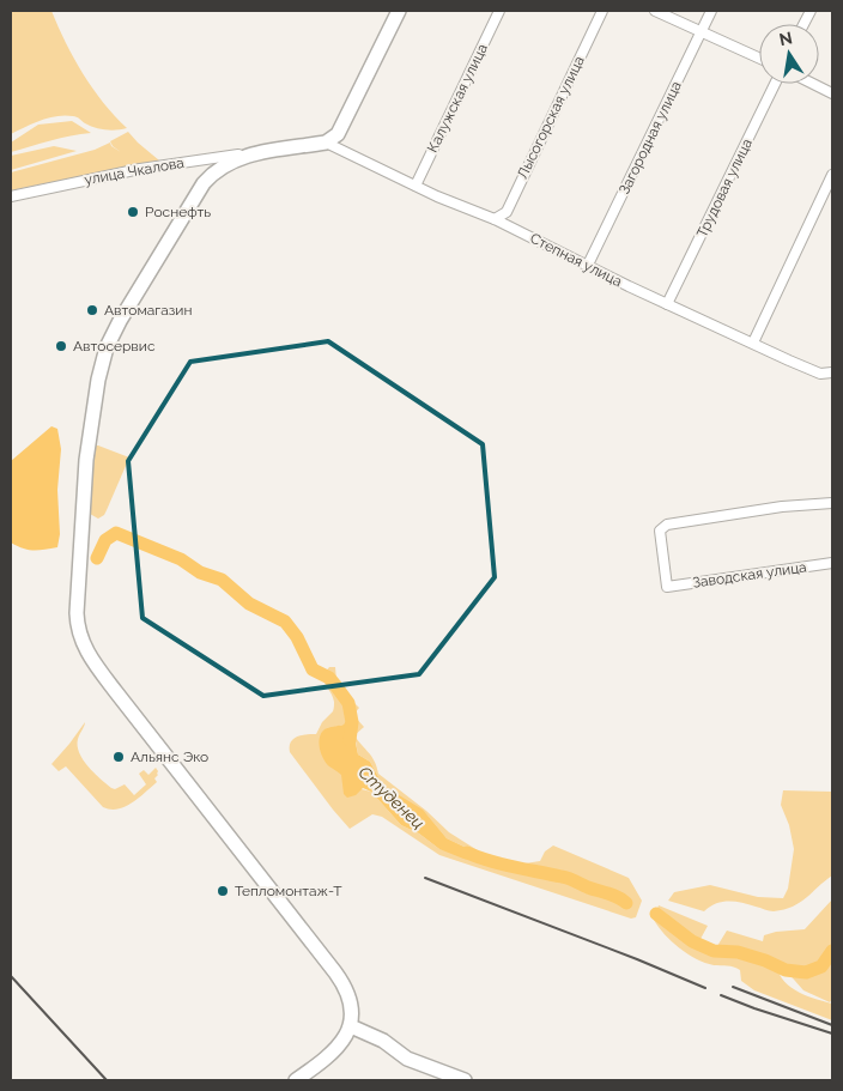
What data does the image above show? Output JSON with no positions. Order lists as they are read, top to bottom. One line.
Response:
{"streets":{"street":["Калужская улица","Лысогорская улица","Загородная улица","улица Чкалова","Трудовая улица","Степная улица","Заводская улица"]},"crossings":[["Калужская улица","Степная улица"],["Лысогорская улица","Степная улица"],["Загородная улица","Степная улица"],["Трудовая улица","Степная улица"]],"water":["Студенец"],"places":["Роснефть","Автомагазин","Автосервис","Альянс Эко","Тепломонтаж-Т"],"north":"top"}
